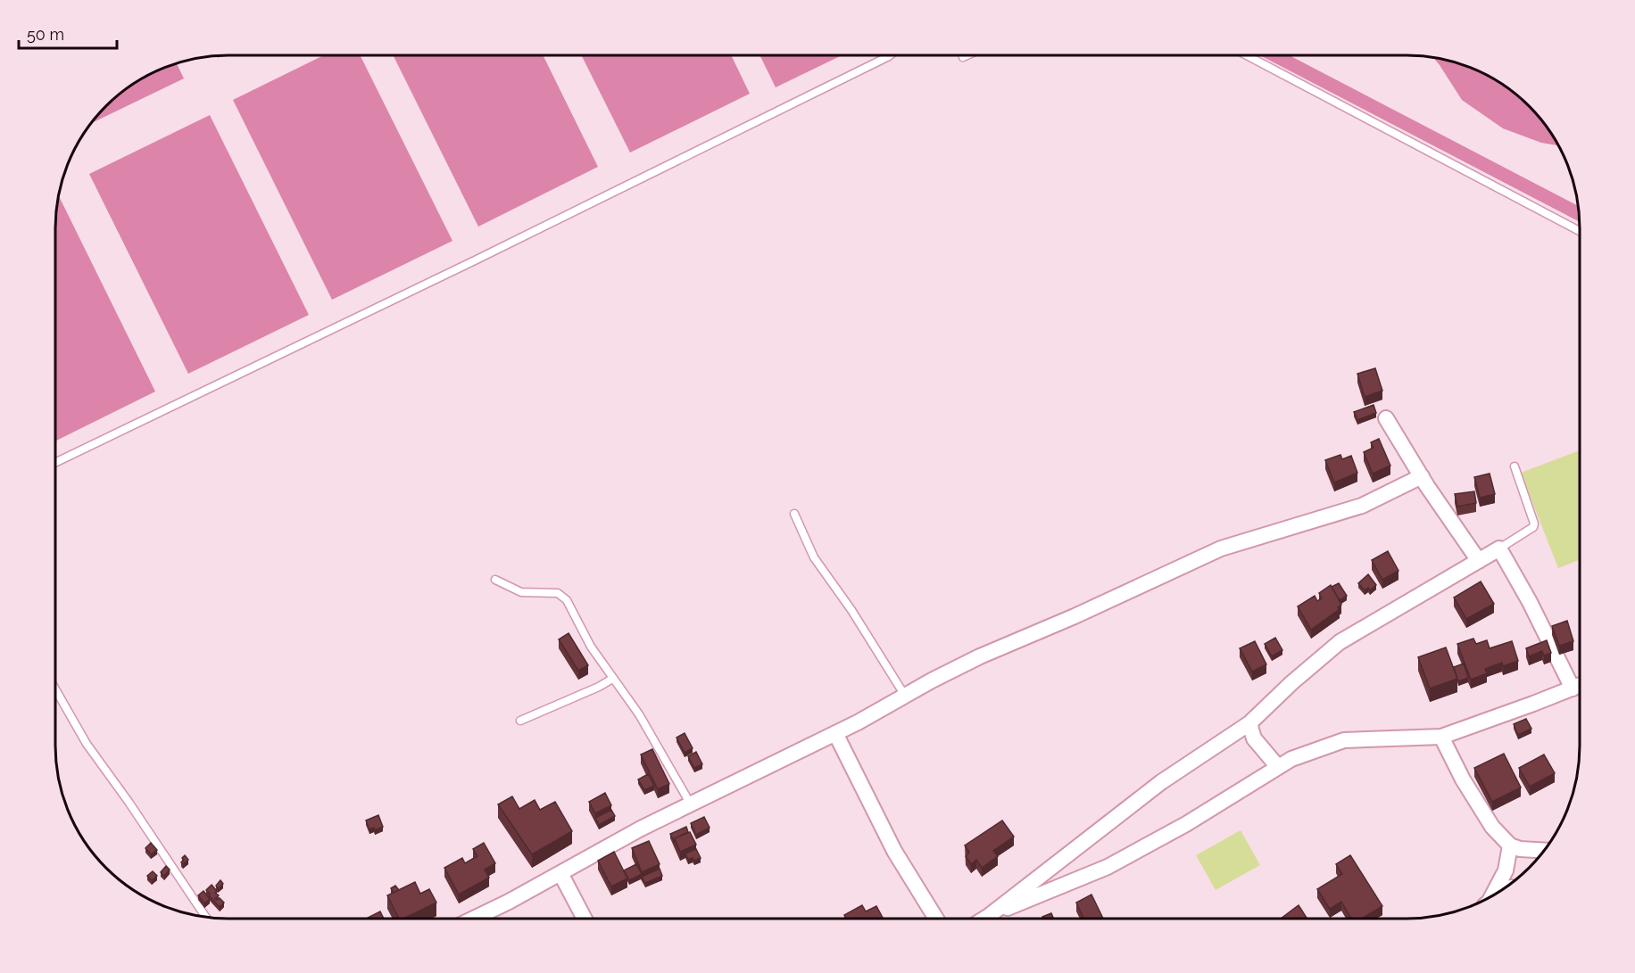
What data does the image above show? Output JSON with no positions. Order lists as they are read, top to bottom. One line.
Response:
{"scale_bar":"50 m"}
